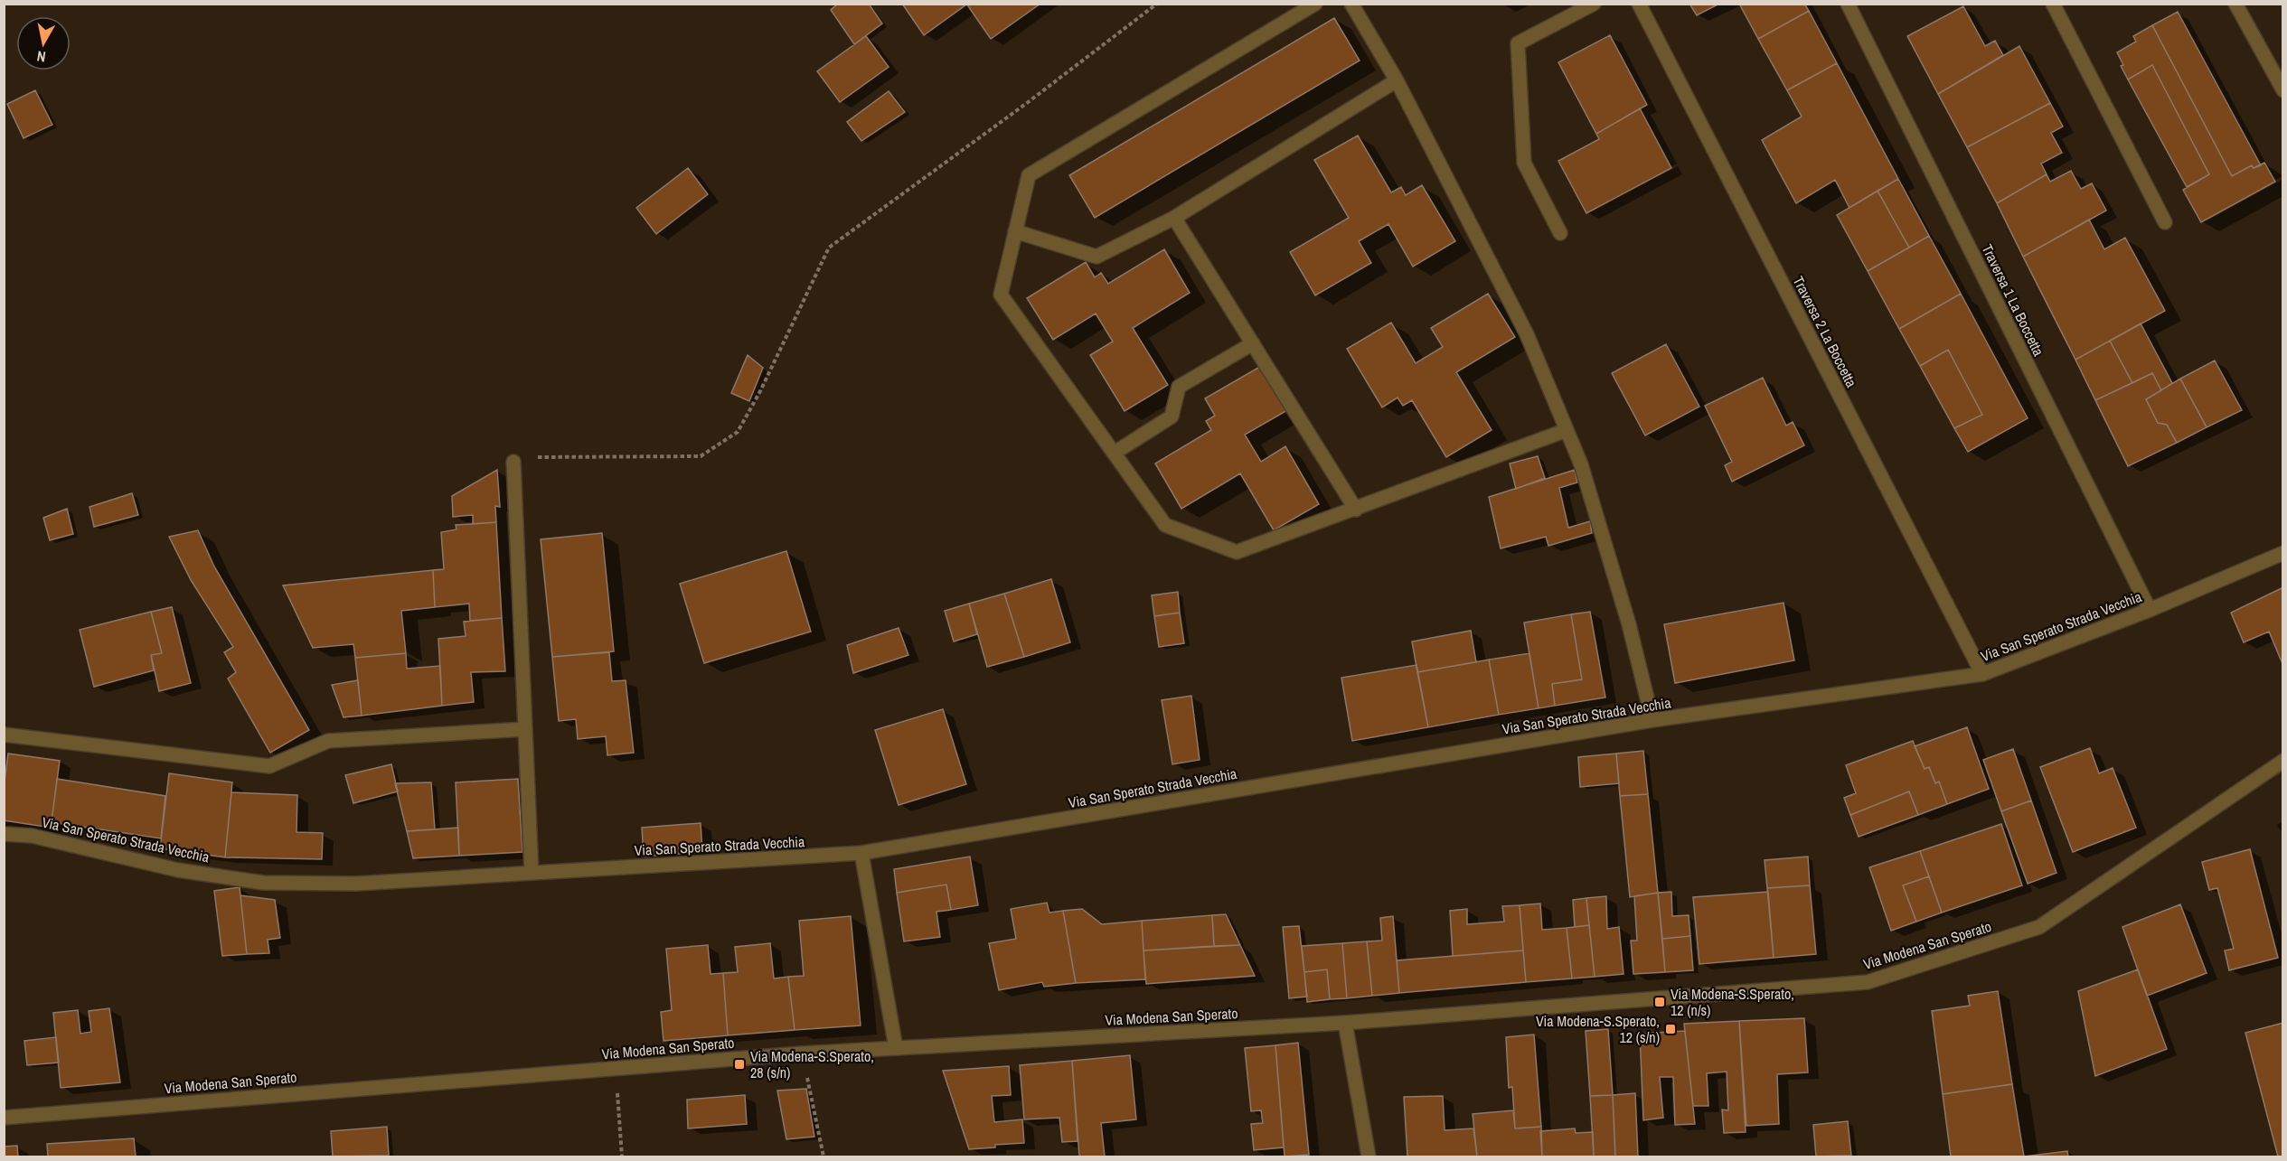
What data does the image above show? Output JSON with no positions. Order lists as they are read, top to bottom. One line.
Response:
{"streets":{"street":["Traversa 1 La Boccetta","Traversa 2 La Boccetta","Via San Sperato Strada Vecchia","Via Modena San Sperato"]},"crossings":[["Traversa 1 La Boccetta","Via San Sperato Strada Vecchia"],["Traversa 2 La Boccetta","Via San Sperato Strada Vecchia"]],"places":{"transit":["Via Modena-S.Sperato, 12 (n/s)","Via Modena-S.Sperato, 12 (s/n)","Via Modena-S.Sperato, 28 (s/n)"]},"north":"bottom"}
